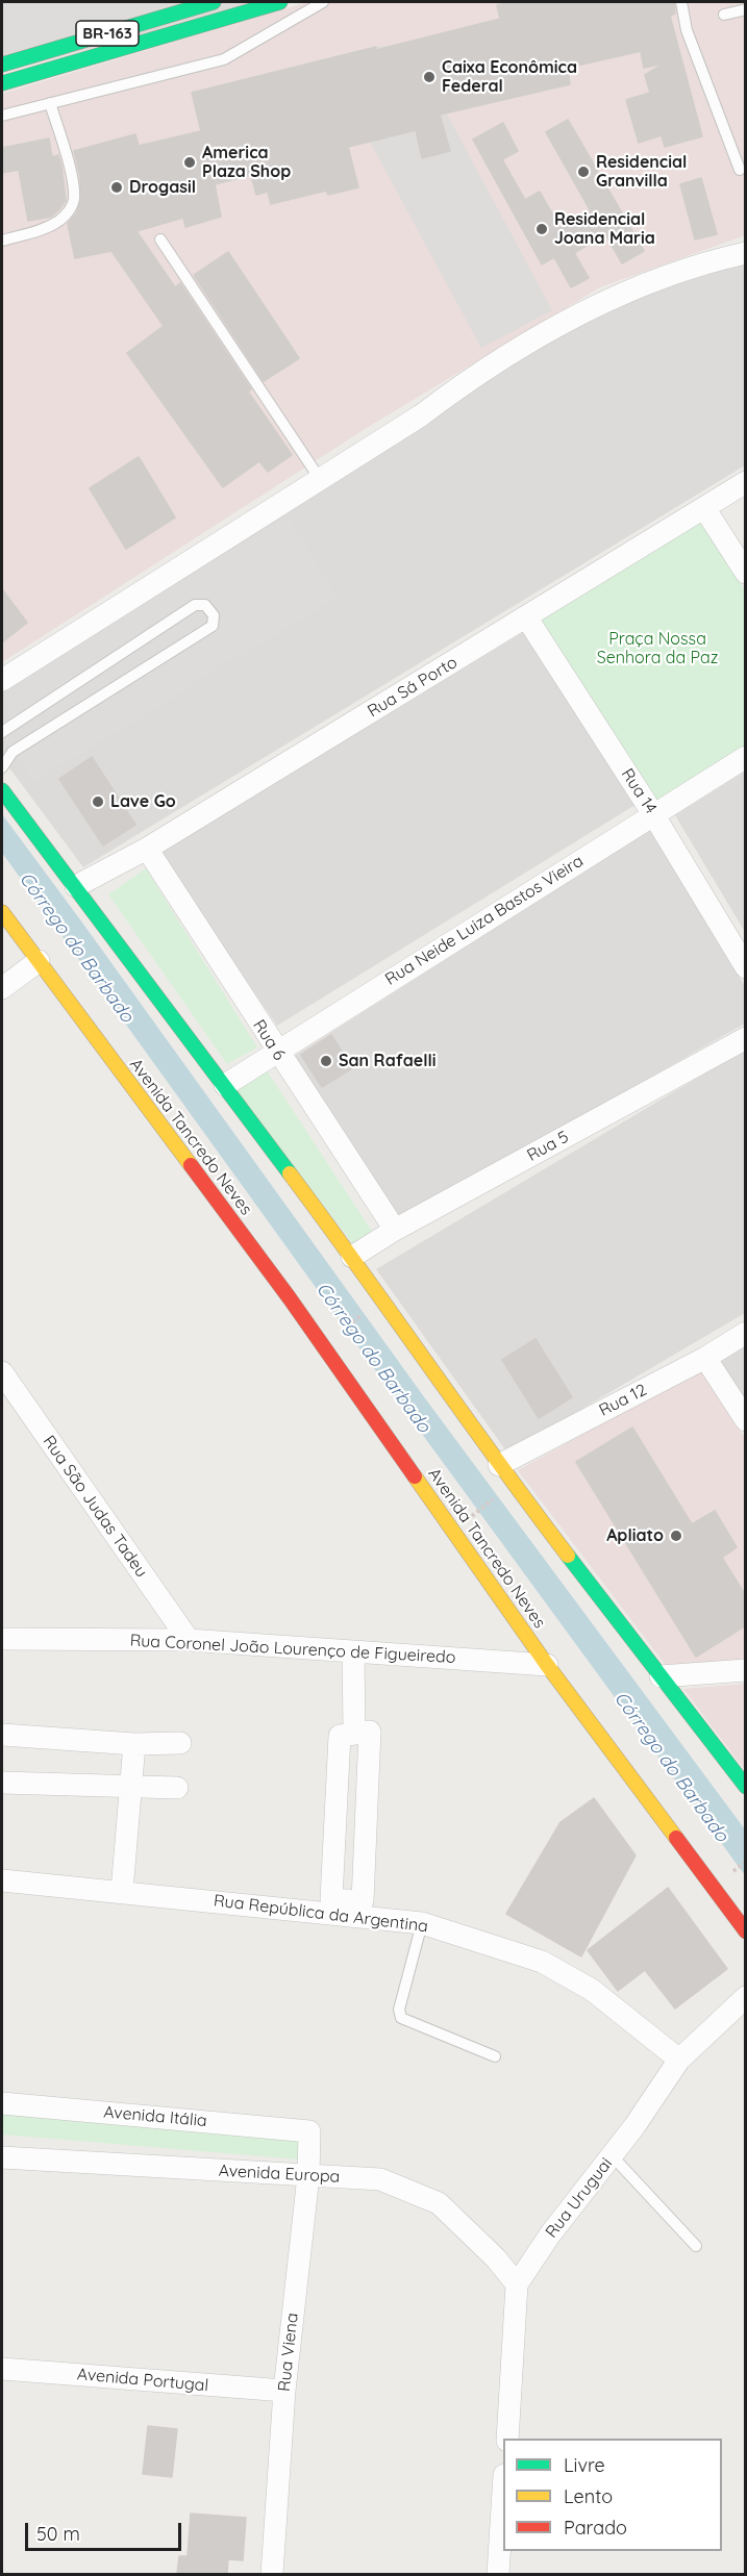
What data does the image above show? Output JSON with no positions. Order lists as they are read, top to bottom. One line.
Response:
{"streets":{"main road":["BR-163","Avenida Tancredo Neves"],"street":["Rua Sá Porto","Rua 14","Rua Neide Luiza Bastos Vieira","Rua 6","Rua 5","Rua 12","Rua São Judas Tadeu","Rua Coronel João Lourenço de Figueiredo","Rua República da Argentina","Avenida Itália","Avenida Europa","Rua Uruguai","Rua Viena","Avenida Portugal"]},"crossings":[["Rua Sá Porto","Rua 14"],["Rua Sá Porto","Rua 6"],["Rua 14","Rua Neide Luiza Bastos Vieira"],["Rua Neide Luiza Bastos Vieira","Rua 6"],["Rua 6","Rua 5"],["Avenida Tancredo Neves","Rua Coronel João Lourenço de Figueiredo"],["Rua São Judas Tadeu","Rua Coronel João Lourenço de Figueiredo"],["Rua República da Argentina","Rua Uruguai"],["Avenida Itália","Rua Viena"],["Avenida Europa","Rua Uruguai"],["Avenida Europa","Rua Viena"],["Rua Viena","Avenida Portugal"]],"water":["Córrego do Barbado"],"parks":["Praça Nossa Senhora da Paz"],"places":["Caixa Econômica Federal","America Plaza Shop","Residencial Granvilla","Drogasil","Residencial Joana Maria","Lave Go","San Rafaelli","Apliato"],"legend":["Livre","Lento","Parado"],"scale_bar":"50 m"}
